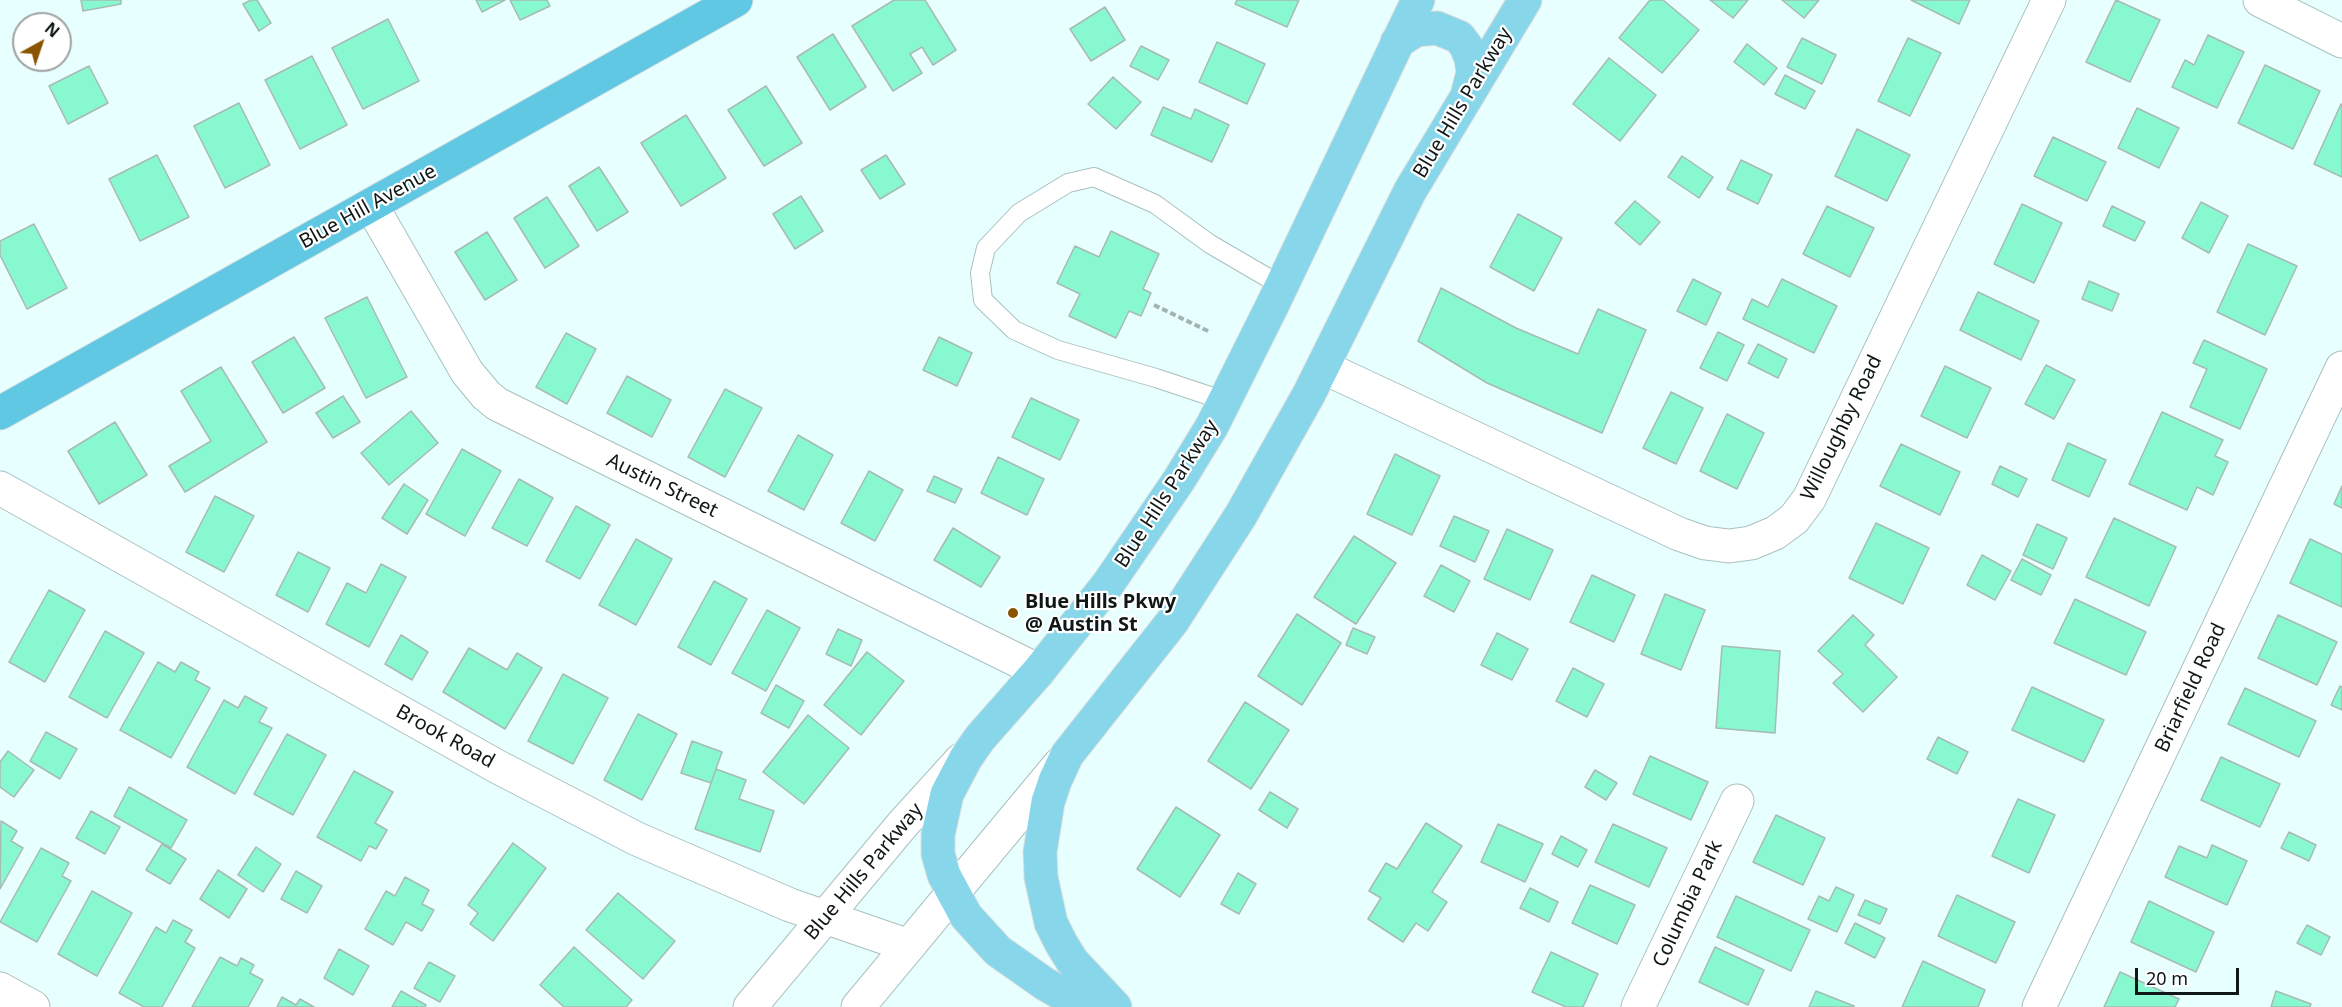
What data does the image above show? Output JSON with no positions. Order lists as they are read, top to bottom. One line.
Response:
{"streets":{"highway":["Blue Hill Avenue"],"main road":["Blue Hills Parkway"],"street":["Willoughby Road","Austin Street","Briarfield Road","Brook Road","Columbia Park"]},"crossings":[["Blue Hills Parkway","Willoughby Road"],["Blue Hills Parkway","Austin Street"],["Blue Hills Parkway","Brook Road"],["Blue Hill Avenue","Austin Street"]],"places":["Blue Hills Pkwy @ Austin St"],"scale_bar":"20 m","north":"top right"}
